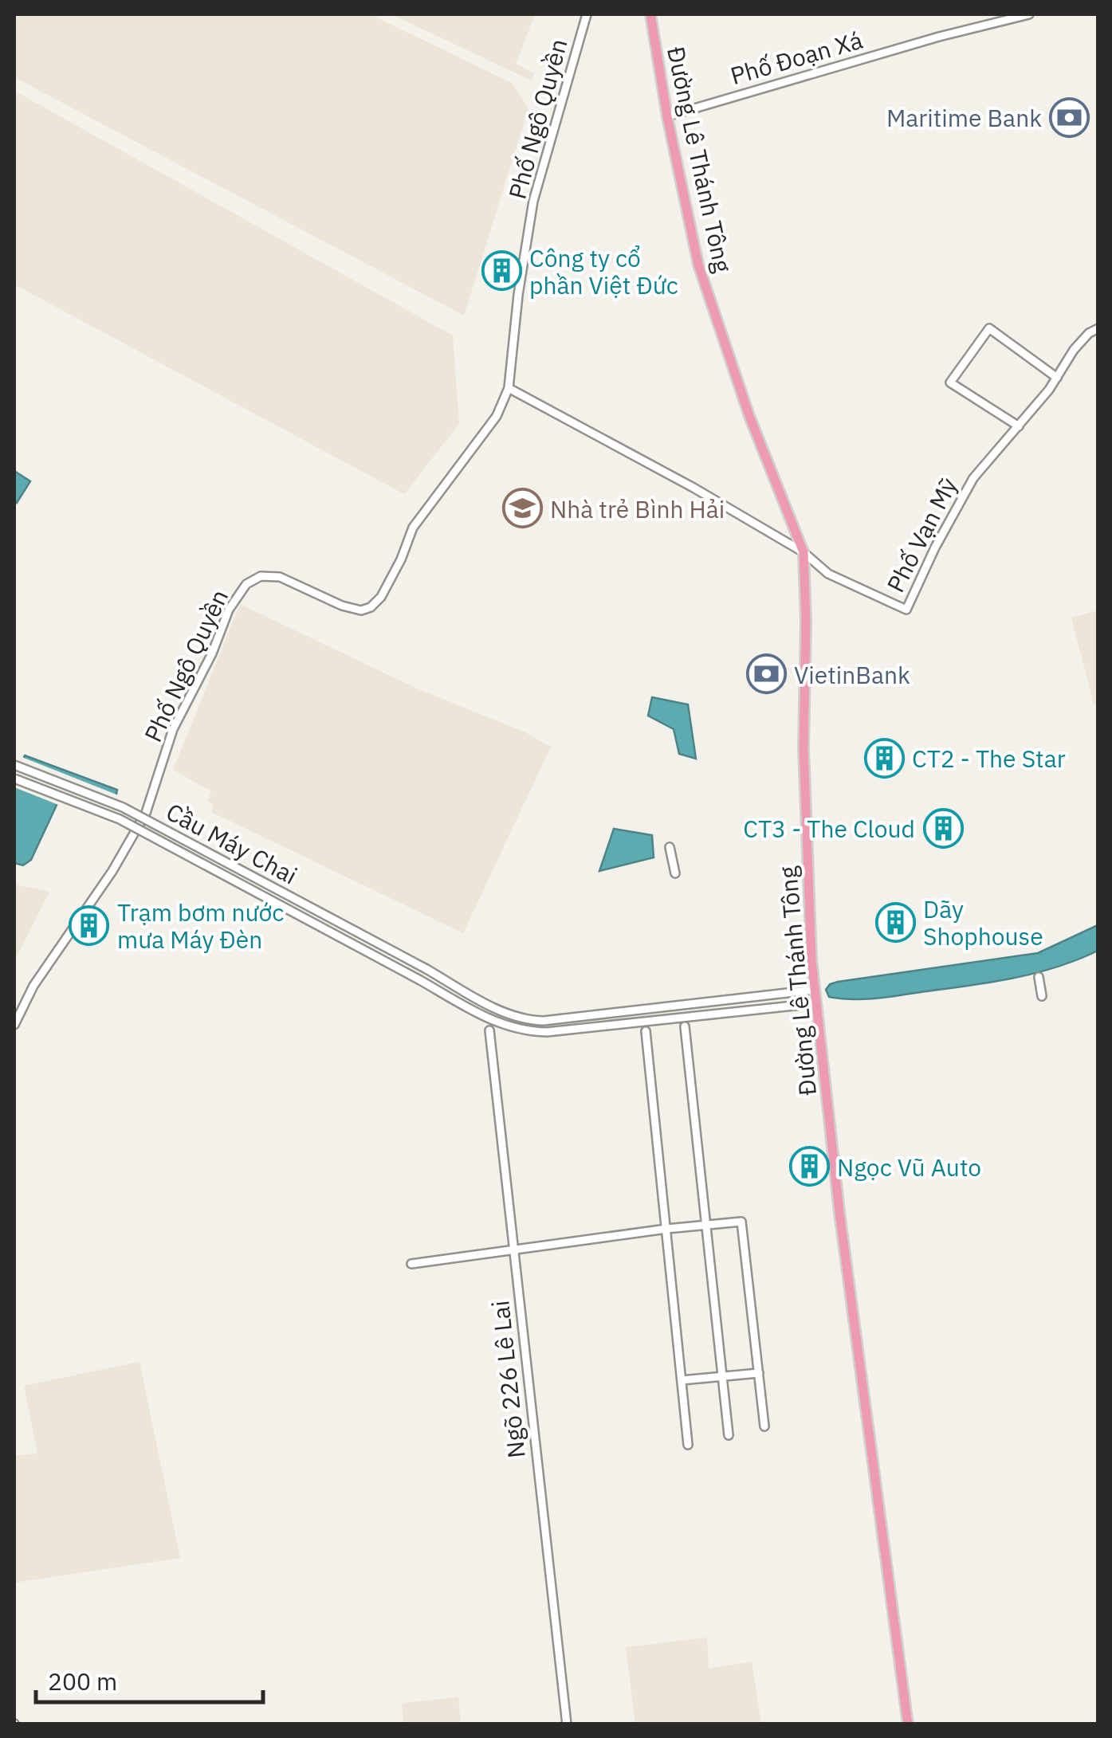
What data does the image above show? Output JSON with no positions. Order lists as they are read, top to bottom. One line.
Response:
{"streets":{"main road":["Đường Lê Thánh Tông"],"street":["Phố Đoạn Xá","Phố Ngô Quyền","Phố Vạn Mỹ","Cầu Máy Chai","Ngõ 226 Lê Lai"]},"crossings":[["Phố Đoạn Xá","Đường Lê Thánh Tông"],["Phố Ngô Quyền","Phố Vạn Mỹ"],["Đường Lê Thánh Tông","Phố Vạn Mỹ"],["Đường Lê Thánh Tông","Cầu Máy Chai"]],"places":{"bank":["Maritime Bank","VietinBank"],"building":["Công ty cổ phần Việt Đức","CT2 - The Star","CT3 - The Cloud","Dãy Shophouse","Trạm bơm nước mưa Máy Đèn","Ngọc Vũ Auto"],"school or university":["Nhà trẻ Bình Hải"]},"scale_bar":"200 m"}
